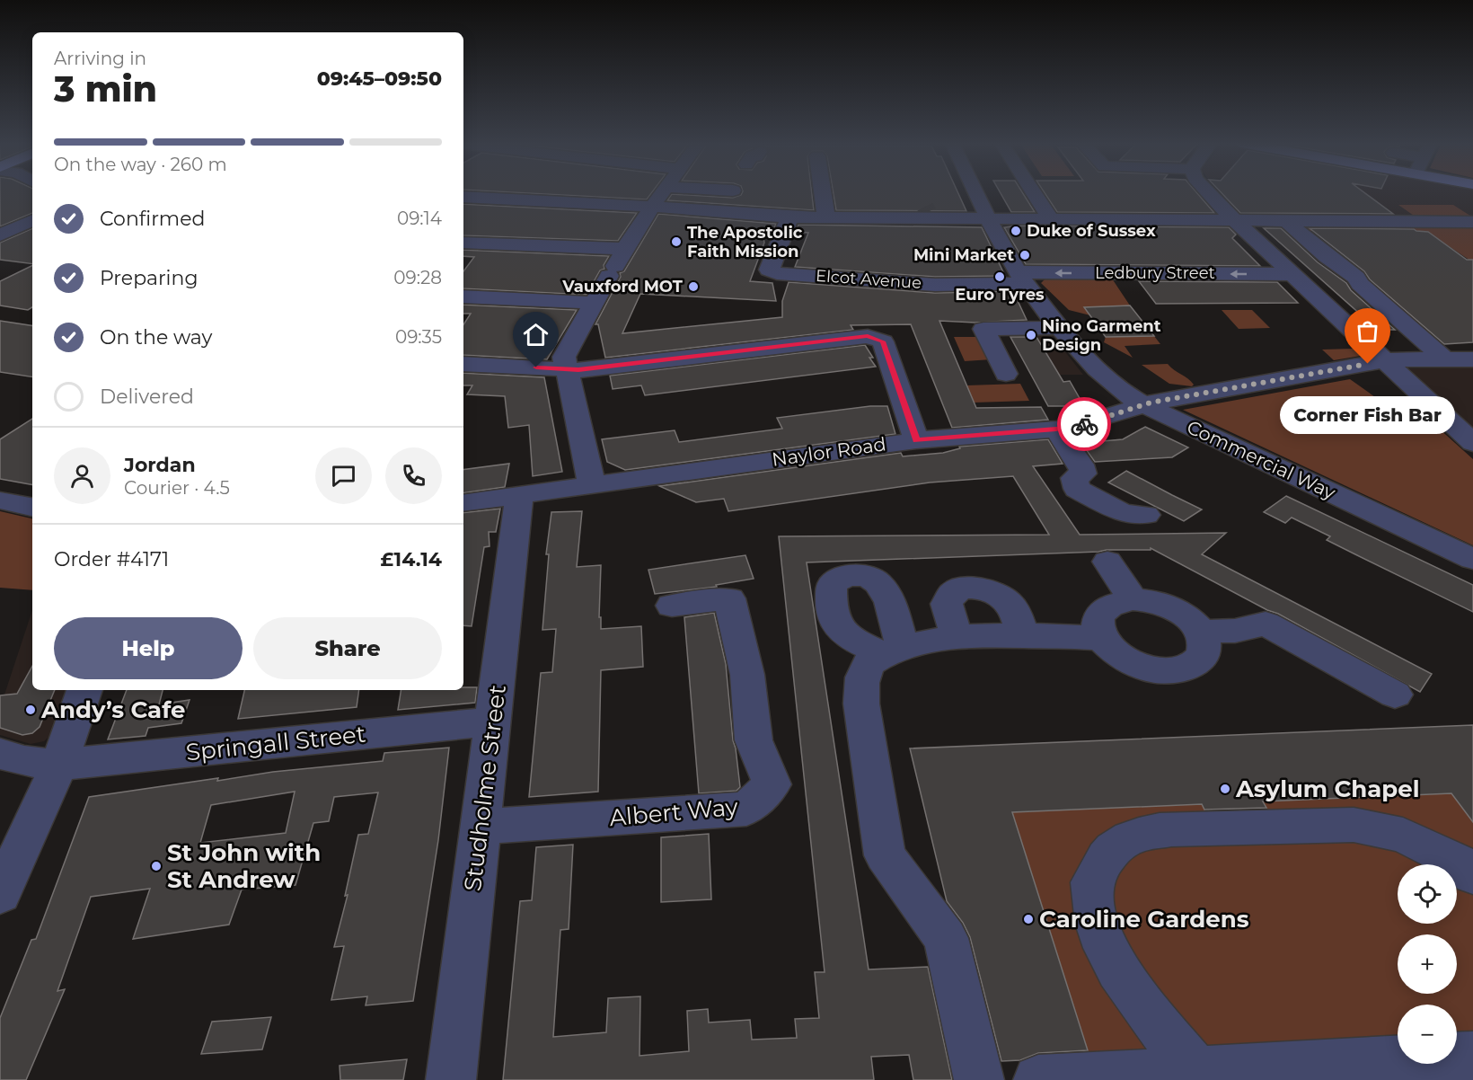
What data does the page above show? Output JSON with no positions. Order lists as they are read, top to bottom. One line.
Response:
{"streets":{"street":["Ledbury Street","Elcot Avenue","Naylor Road","Commercial Way","Springall Street","Studholme Street","Albert Way"]},"crossings":[["Ledbury Street","Elcot Avenue"],["Ledbury Street","Commercial Way"],["Elcot Avenue","Commercial Way"],["Naylor Road","Commercial Way"],["Naylor Road","Studholme Street"],["Springall Street","Studholme Street"],["Studholme Street","Albert Way"]],"places":["Duke of Sussex","The Apostolic Faith Mission","Mini Market","Euro Tyres","Vauxford MOT","Nino Garment Design","Corner Fish Bar","Andy’s Cafe","Asylum Chapel","St John with St Andrew","Caroline Gardens"],"page":{"heading":["3 min","Arriving in","09:45–09:50"],"panel":["Jordan","Courier · 4.5","Order #4171","£14.14"],"bar":"On the way · 260 m","list":[["Confirmed","09:14"],["Preparing","09:28"],["On the way","09:35"],"Delivered"],"bubble":"Corner Fish Bar","buttons":["Help","Share"],"map_buttons":["+","−"]}}
